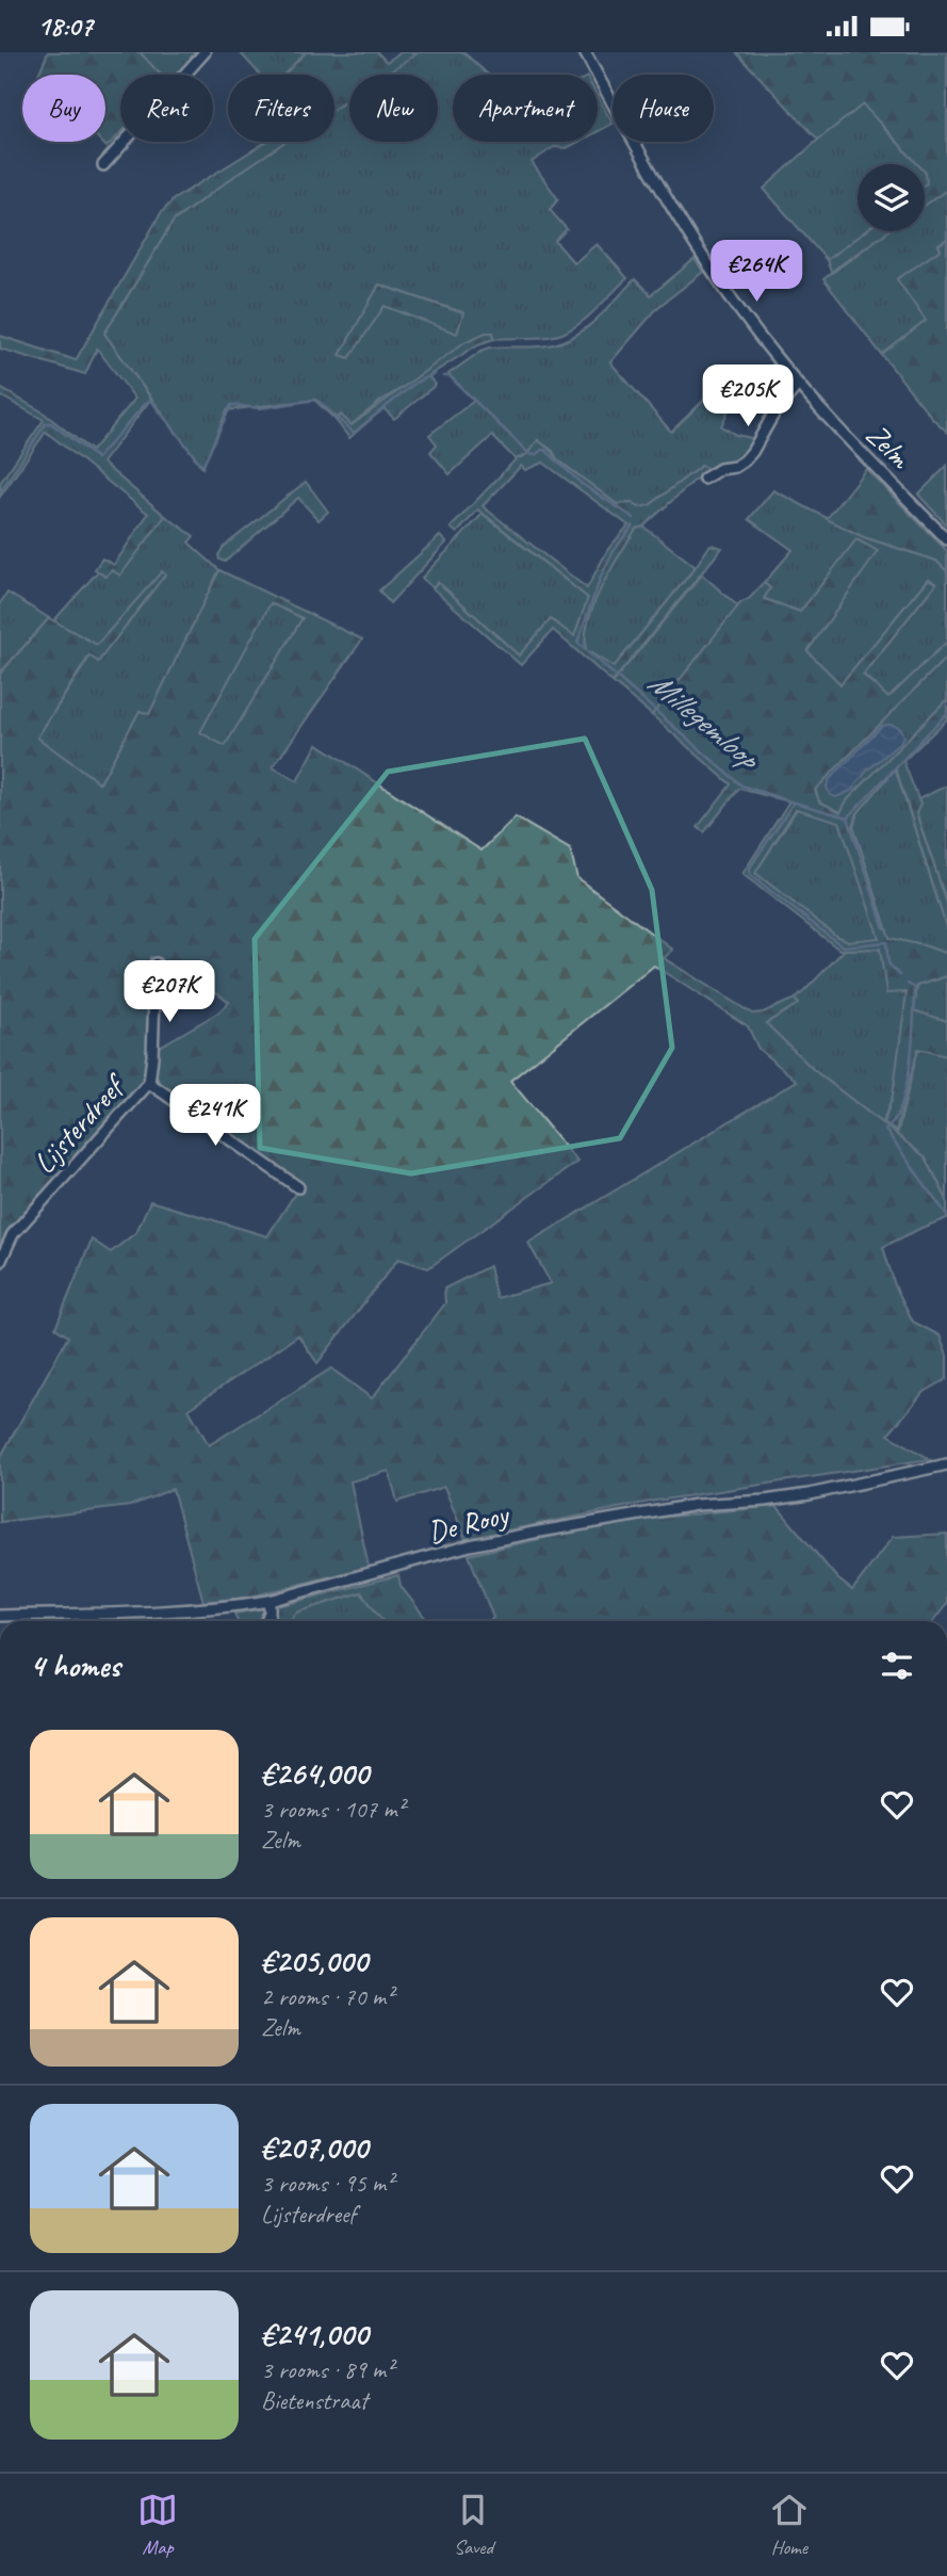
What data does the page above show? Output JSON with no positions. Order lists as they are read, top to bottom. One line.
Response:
{"streets":{"street":["Zelm","Lijsterdreef","De Rooy"]},"water":["Millegemloop"],"page":{"status":"18:07","chip":["Buy","Rent","Filters","New","Apartment","House"],"price":["€264K","€205K","€207K","€241K"],"heading":"4 homes","list":[{"name":"€264,000","note":"3 rooms · 107 m² · Zelm"},{"name":"€205,000","note":"2 rooms · 70 m² · Zelm"},{"name":"€207,000","note":"3 rooms · 95 m² · Lijsterdreef"},{"name":"€241,000","note":"3 rooms · 89 m² · Bietenstraat"}],"tabs":["Map","Saved","Home"]}}
